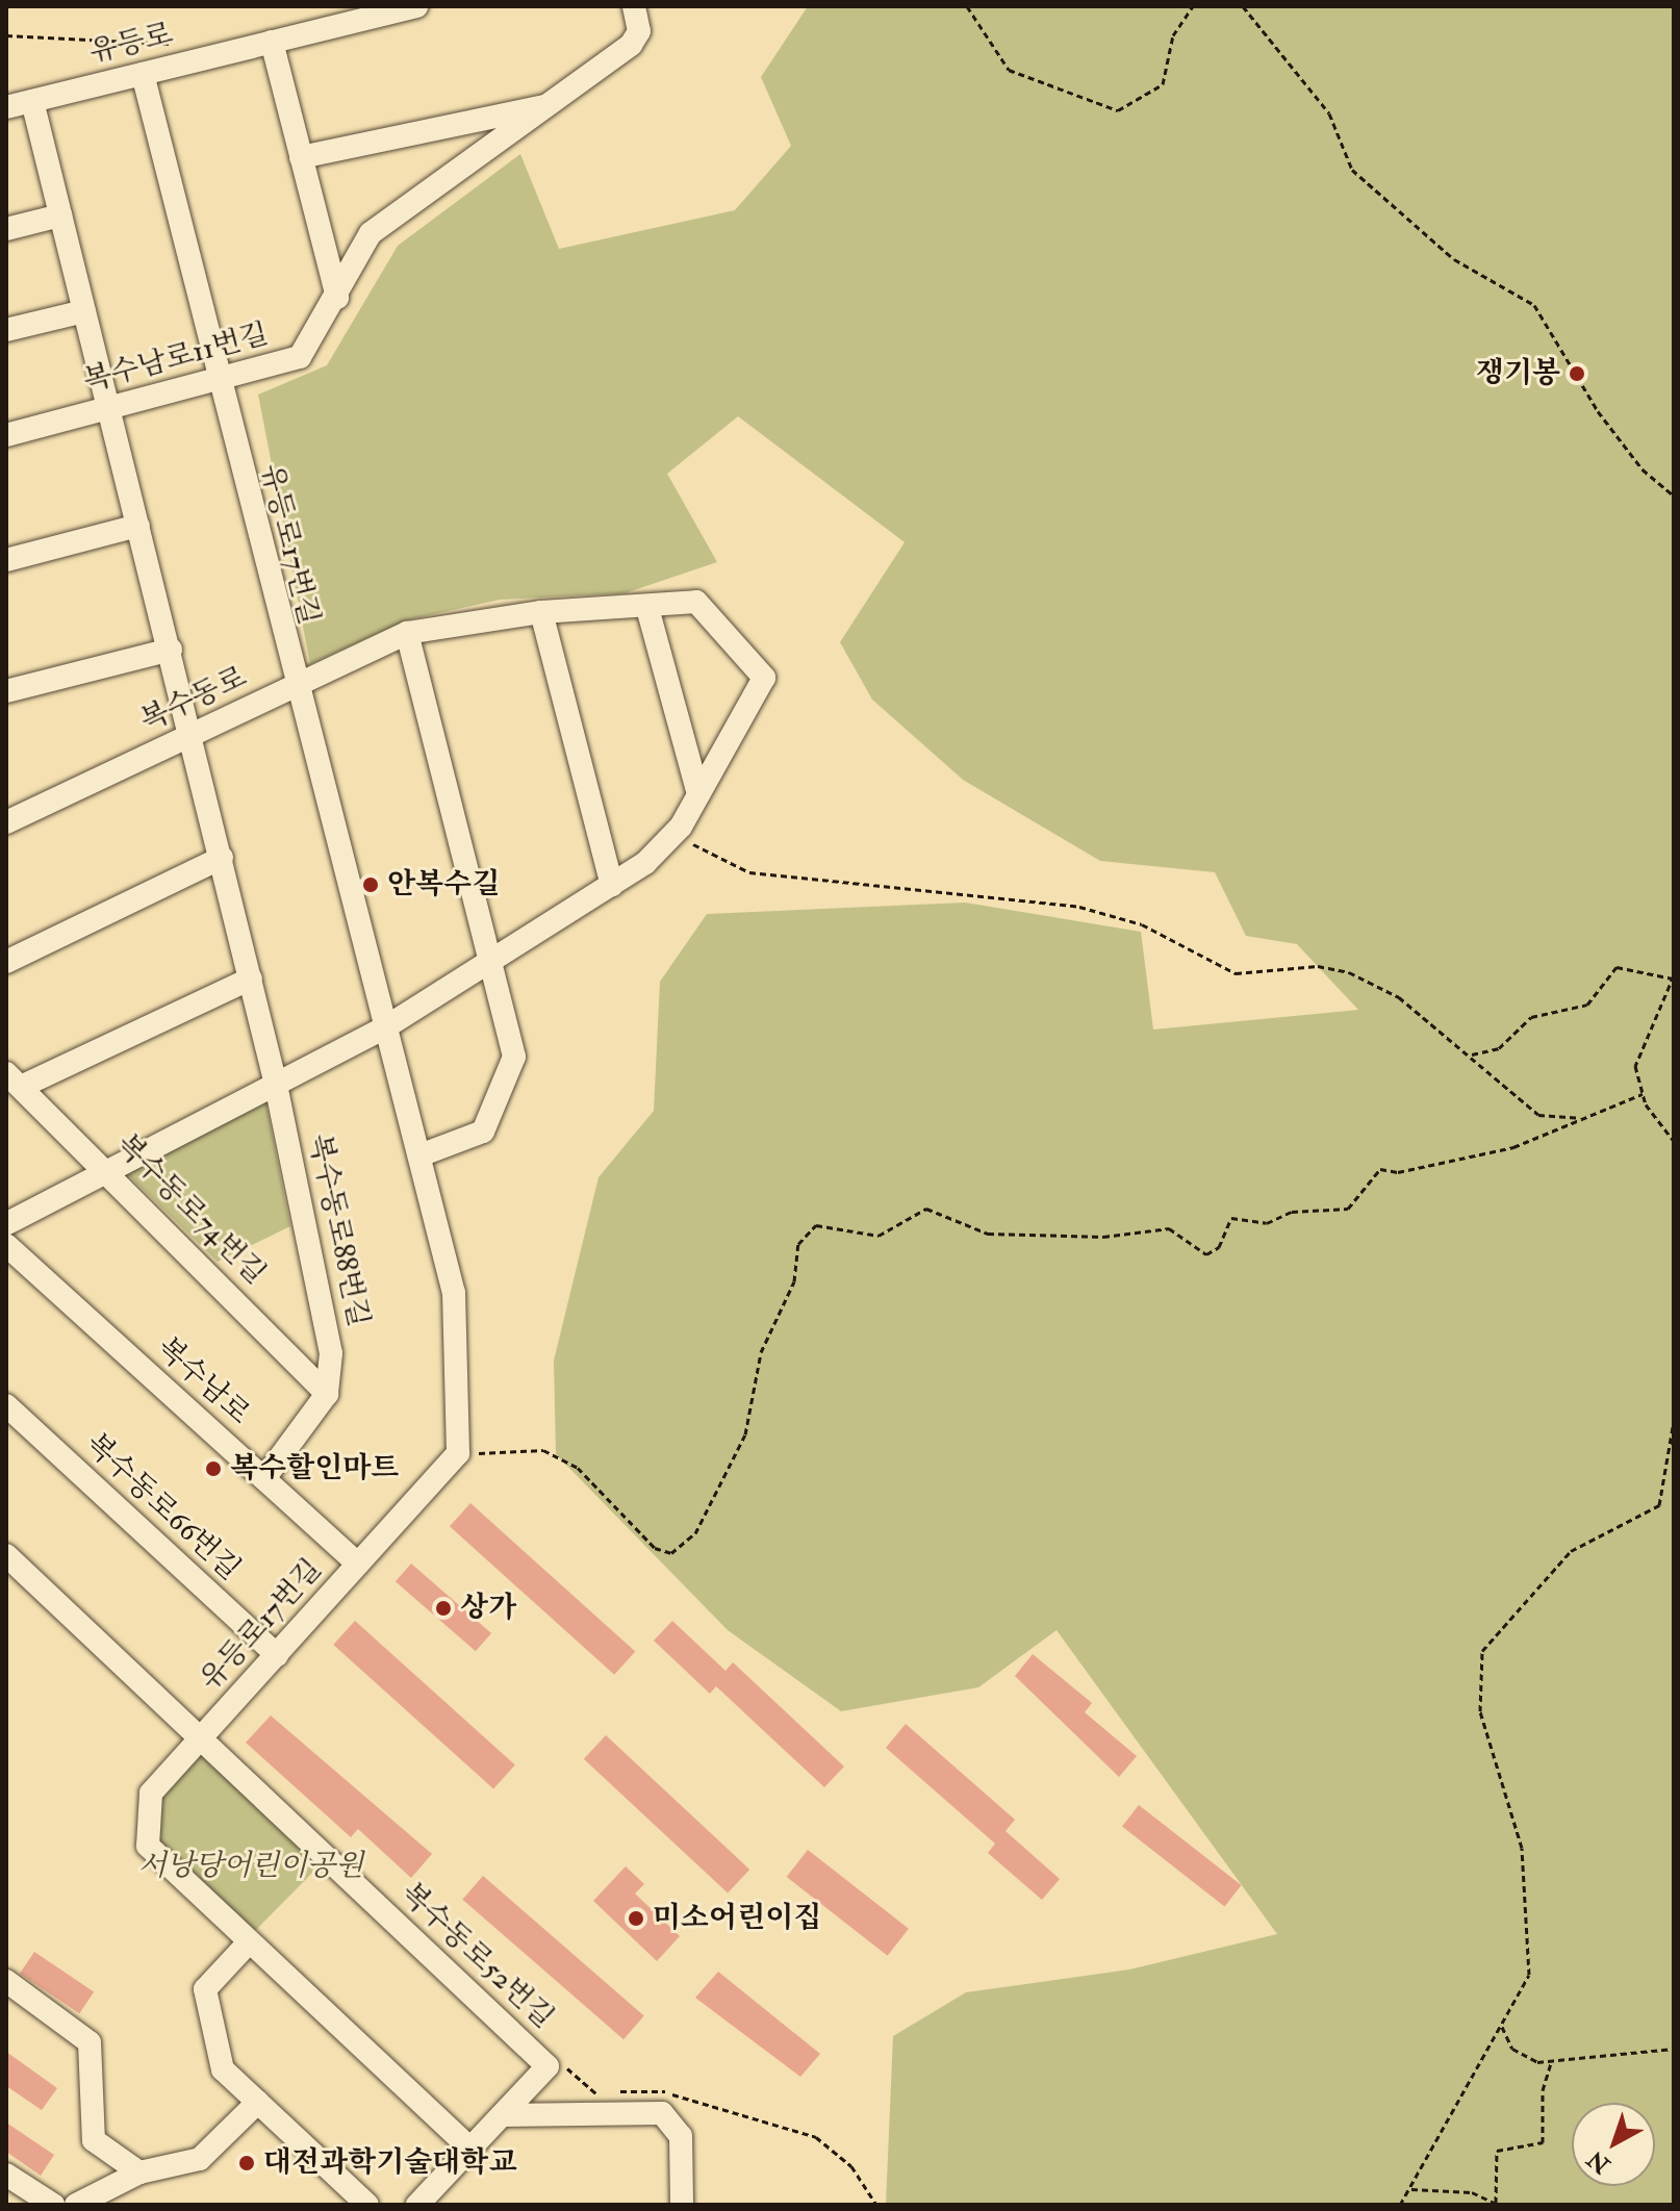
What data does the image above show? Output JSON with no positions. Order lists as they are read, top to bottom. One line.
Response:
{"streets":{"street":["유등로","복수남로11번길","유등로17번길","복수동로","복수동로74번길","복수동로88번길","복수남로","복수동로66번길","복수동로52번길"]},"crossings":[["유등로","유등로17번길"],["유등로","복수동로88번길"],["복수남로11번길","유등로17번길"],["복수남로11번길","복수동로88번길"],["유등로17번길","복수동로"],["유등로17번길","복수남로"],["유등로17번길","복수동로66번길"],["유등로17번길","복수동로52번길"],["복수동로","복수동로88번길"],["복수동로74번길","복수동로88번길"]],"parks":["서낭당어린이공원"],"places":["쟁기봉","안복수길","복수할인마트","상가","미소어린이집","대전과학기술대학교"],"north":"bottom left"}
